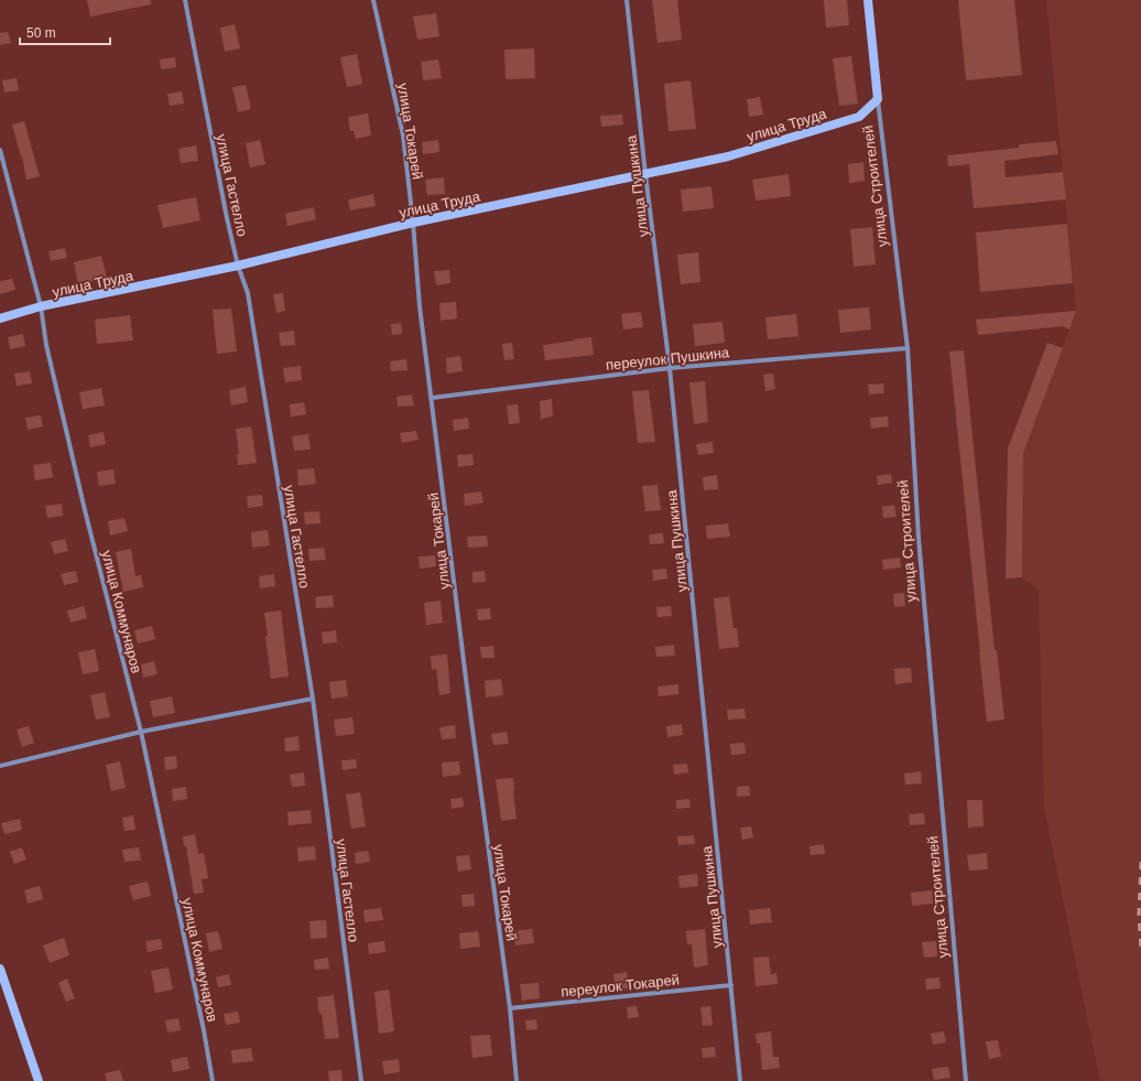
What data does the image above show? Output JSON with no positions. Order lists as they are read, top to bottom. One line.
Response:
{"streets":{"street":["улица Труда","улица Токарей","улица Гастелло","улица Пушкина","улица Строителей","переулок Пушкина","улица Коммунаров","переулок Токарей"]},"crossings":[["улица Труда","улица Токарей"],["улица Труда","улица Гастелло"],["улица Труда","улица Пушкина"],["улица Труда","улица Строителей"],["улица Труда","улица Коммунаров"],["улица Токарей","переулок Пушкина"],["улица Токарей","переулок Токарей"],["улица Пушкина","переулок Пушкина"],["улица Пушкина","переулок Токарей"],["улица Строителей","переулок Пушкина"]],"scale_bar":"50 m"}
